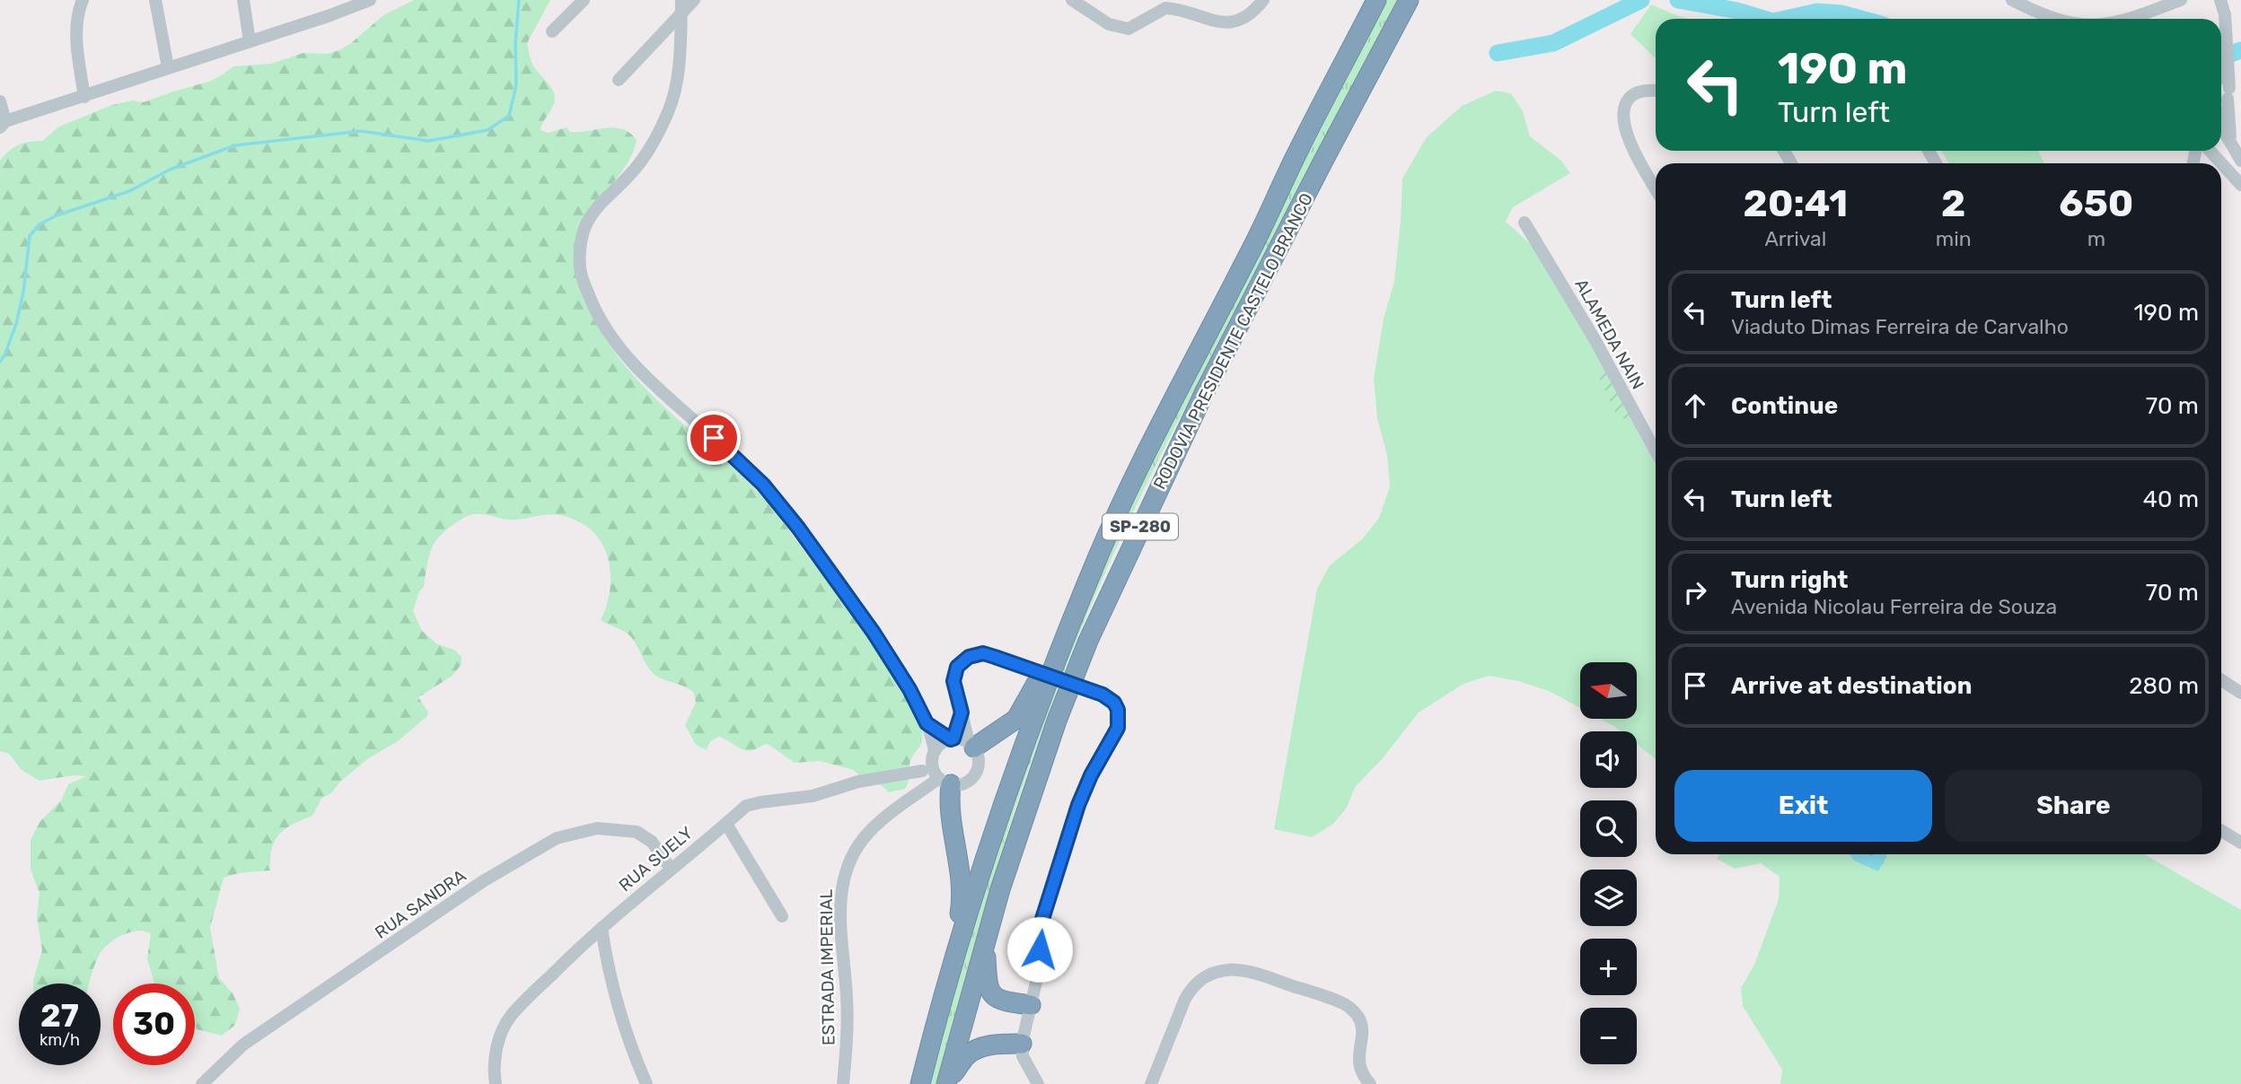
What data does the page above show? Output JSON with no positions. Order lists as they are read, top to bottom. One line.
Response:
{"streets":{"highway":["RODOVIA PRESIDENTE CASTELO BRANCO","SP-280"],"street":["ALAMEDA NAIN","RUA SUELY","RUA SANDRA","ESTRADA IMPERIAL"]},"crossings":[["RUA SUELY","RUA SANDRA"],["RUA SUELY","ESTRADA IMPERIAL"]],"north":"left","page":{"turn":["190 m","Turn left"],"eta":["20:41","Arrival","2","min","650","m"],"list":[{"name":"Turn left","note":"Viaduto Dimas Ferreira de Carvalho","value":"190 m"},{"name":"Continue","value":"70 m"},{"name":"Turn left","value":"40 m"},{"name":"Turn right","note":"Avenida Nicolau Ferreira de Souza","value":"70 m"},{"name":"Arrive at destination","value":"280 m"}],"map_buttons":["+","−"],"buttons":["Exit","Share"],"speed":"27 km/h","limit":"30"}}
